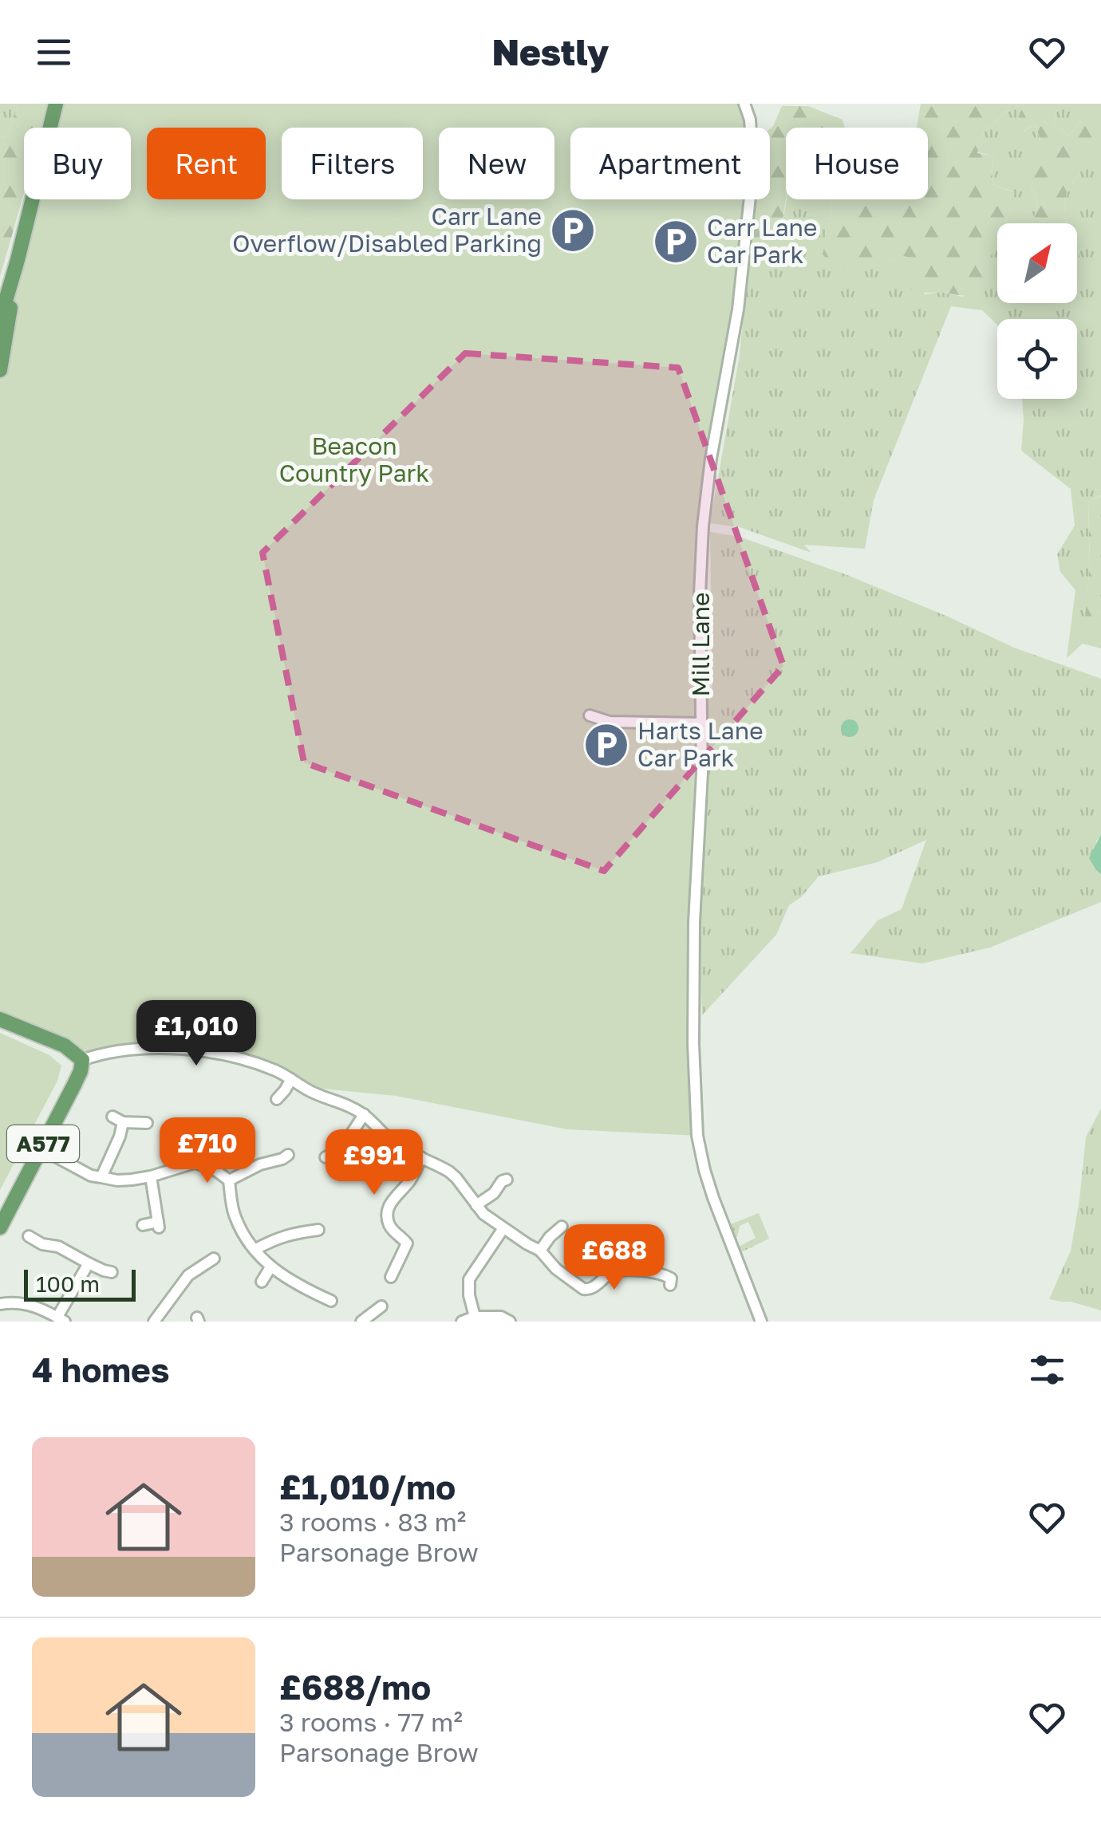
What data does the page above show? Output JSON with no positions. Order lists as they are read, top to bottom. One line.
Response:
{"streets":{"main road":["A577"],"street":["Mill Lane"]},"parks":["Beacon Country Park"],"places":{"parking":["Carr Lane Overflow/Disabled Parking","Carr Lane Car Park","Harts Lane Car Park"]},"scale_bar":"100 m","north":"top right","page":{"header":"Nestly","chip":["Buy","Rent","Filters","New","Apartment","House"],"price":["£1,010","£710","£991","£688"],"scale":"100 m","heading":"4 homes","list":[{"name":"£1,010/mo","note":"3 rooms · 83 m² · Parsonage Brow"},{"name":"£688/mo","note":"3 rooms · 77 m² · Parsonage Brow"}]}}
